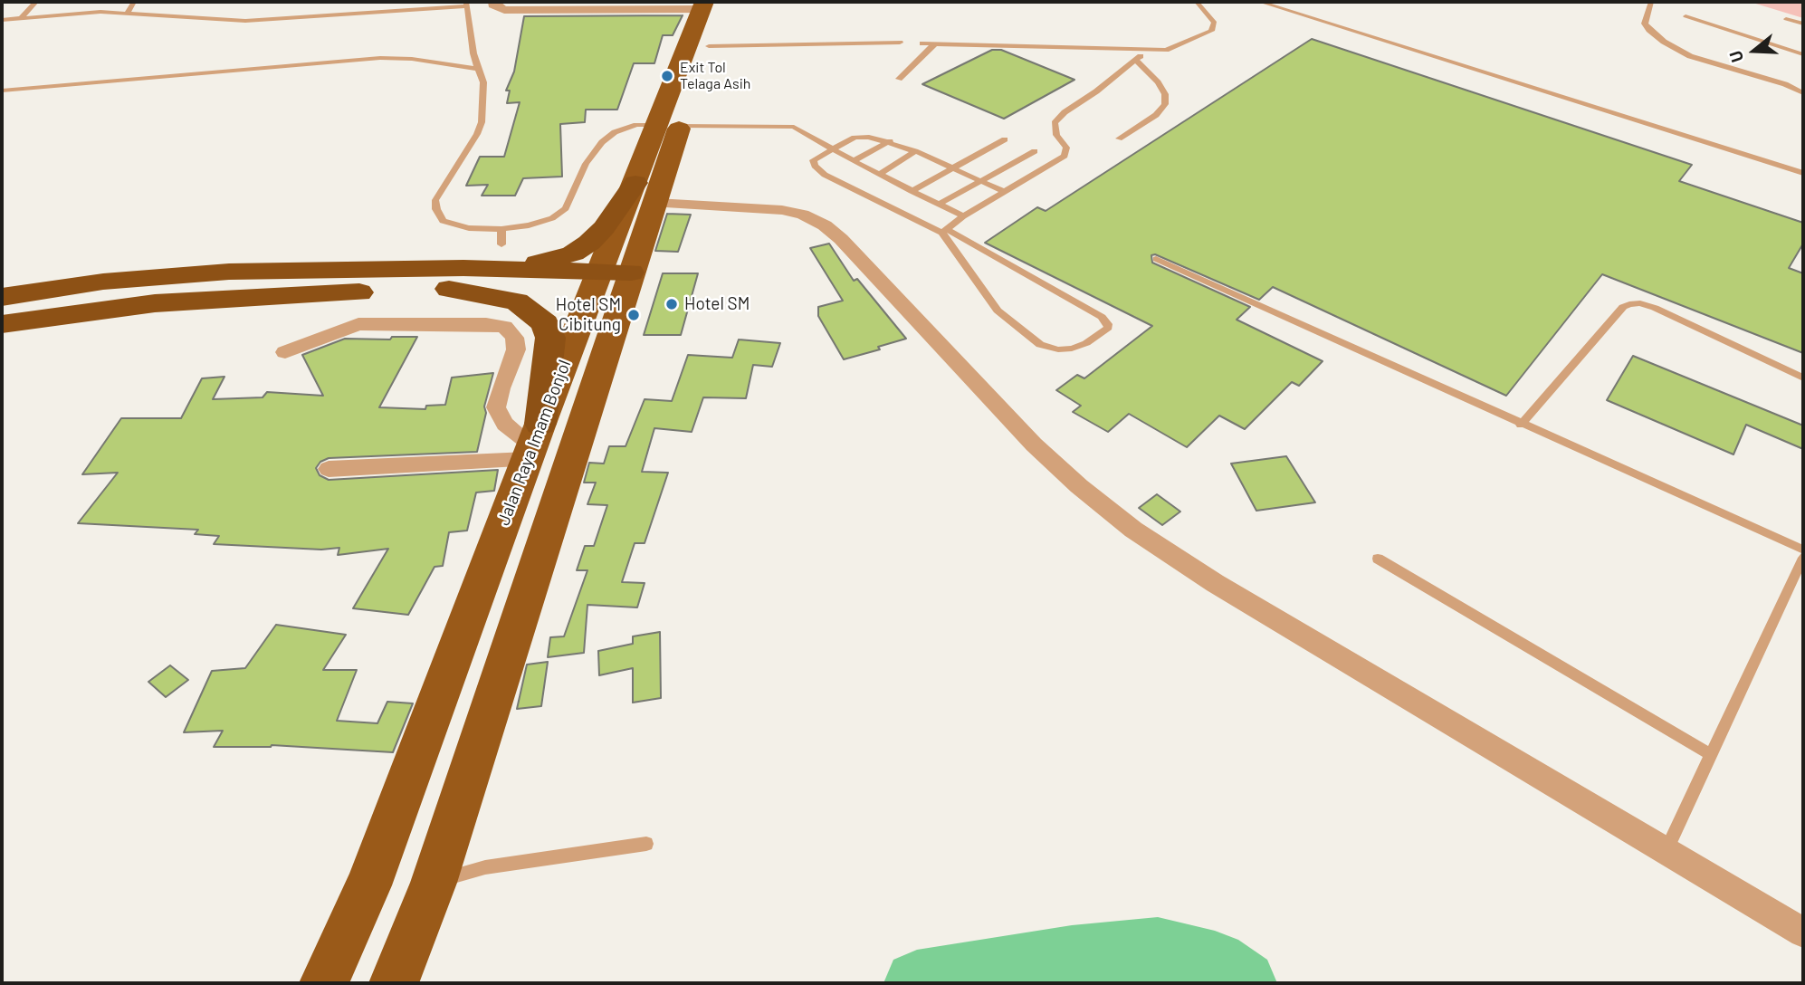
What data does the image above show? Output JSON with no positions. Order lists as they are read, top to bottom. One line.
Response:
{"streets":{"highway":["Jalan Raya Imam Bonjol"]},"places":["Exit Tol Telaga Asih","Hotel SM","Hotel SM Cibitung"],"north":"left"}
